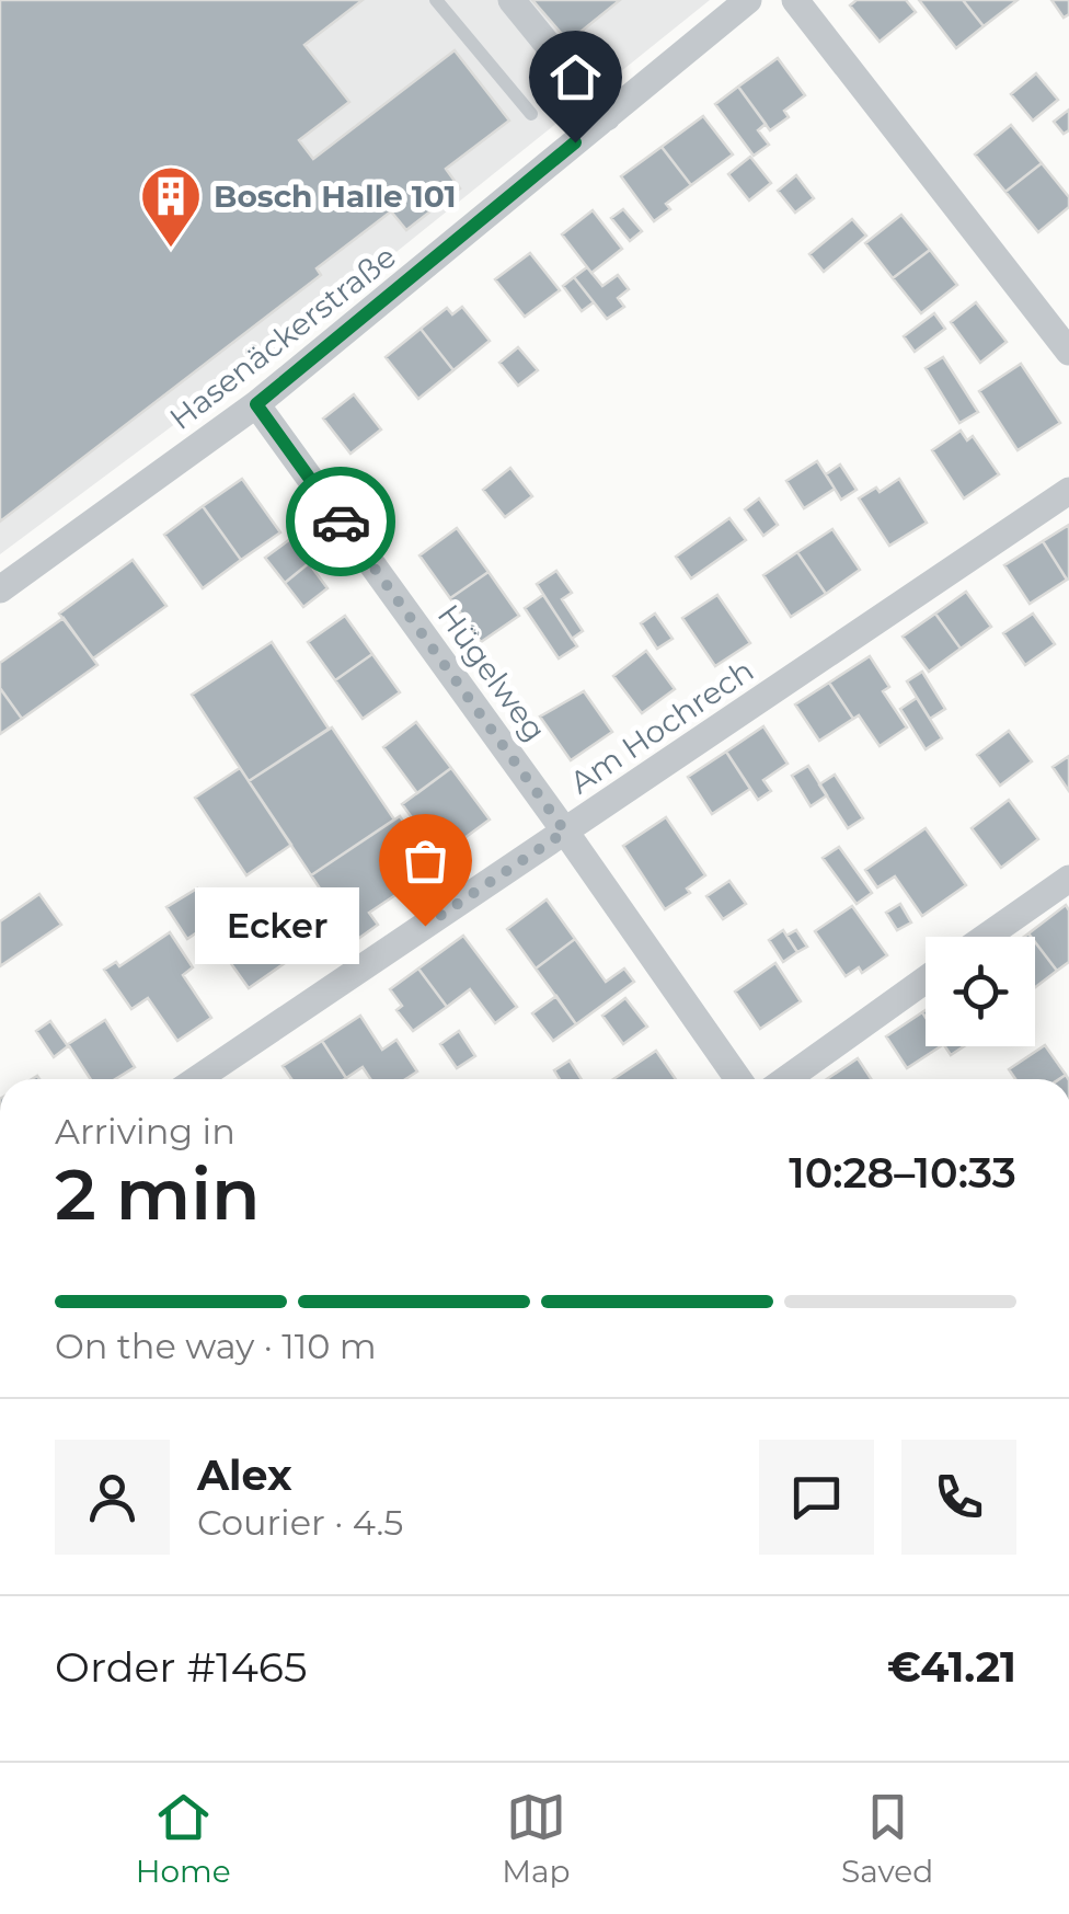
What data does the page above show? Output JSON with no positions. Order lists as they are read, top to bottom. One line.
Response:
{"streets":{"street":["Hasenäckerstraße","Hügelweg","Am Hochrech"]},"crossings":[["Hasenäckerstraße","Hügelweg"],["Hügelweg","Am Hochrech"]],"places":{"building":["Bosch Halle 101"],"other":["Ecker"]},"page":{"bubble":"Ecker","heading":["2 min","Arriving in","10:28–10:33"],"panel":["Alex","Courier · 4.5","Order #1465","€41.21"],"bar":"On the way · 110 m","tabs":["Home","Map","Saved"]}}
